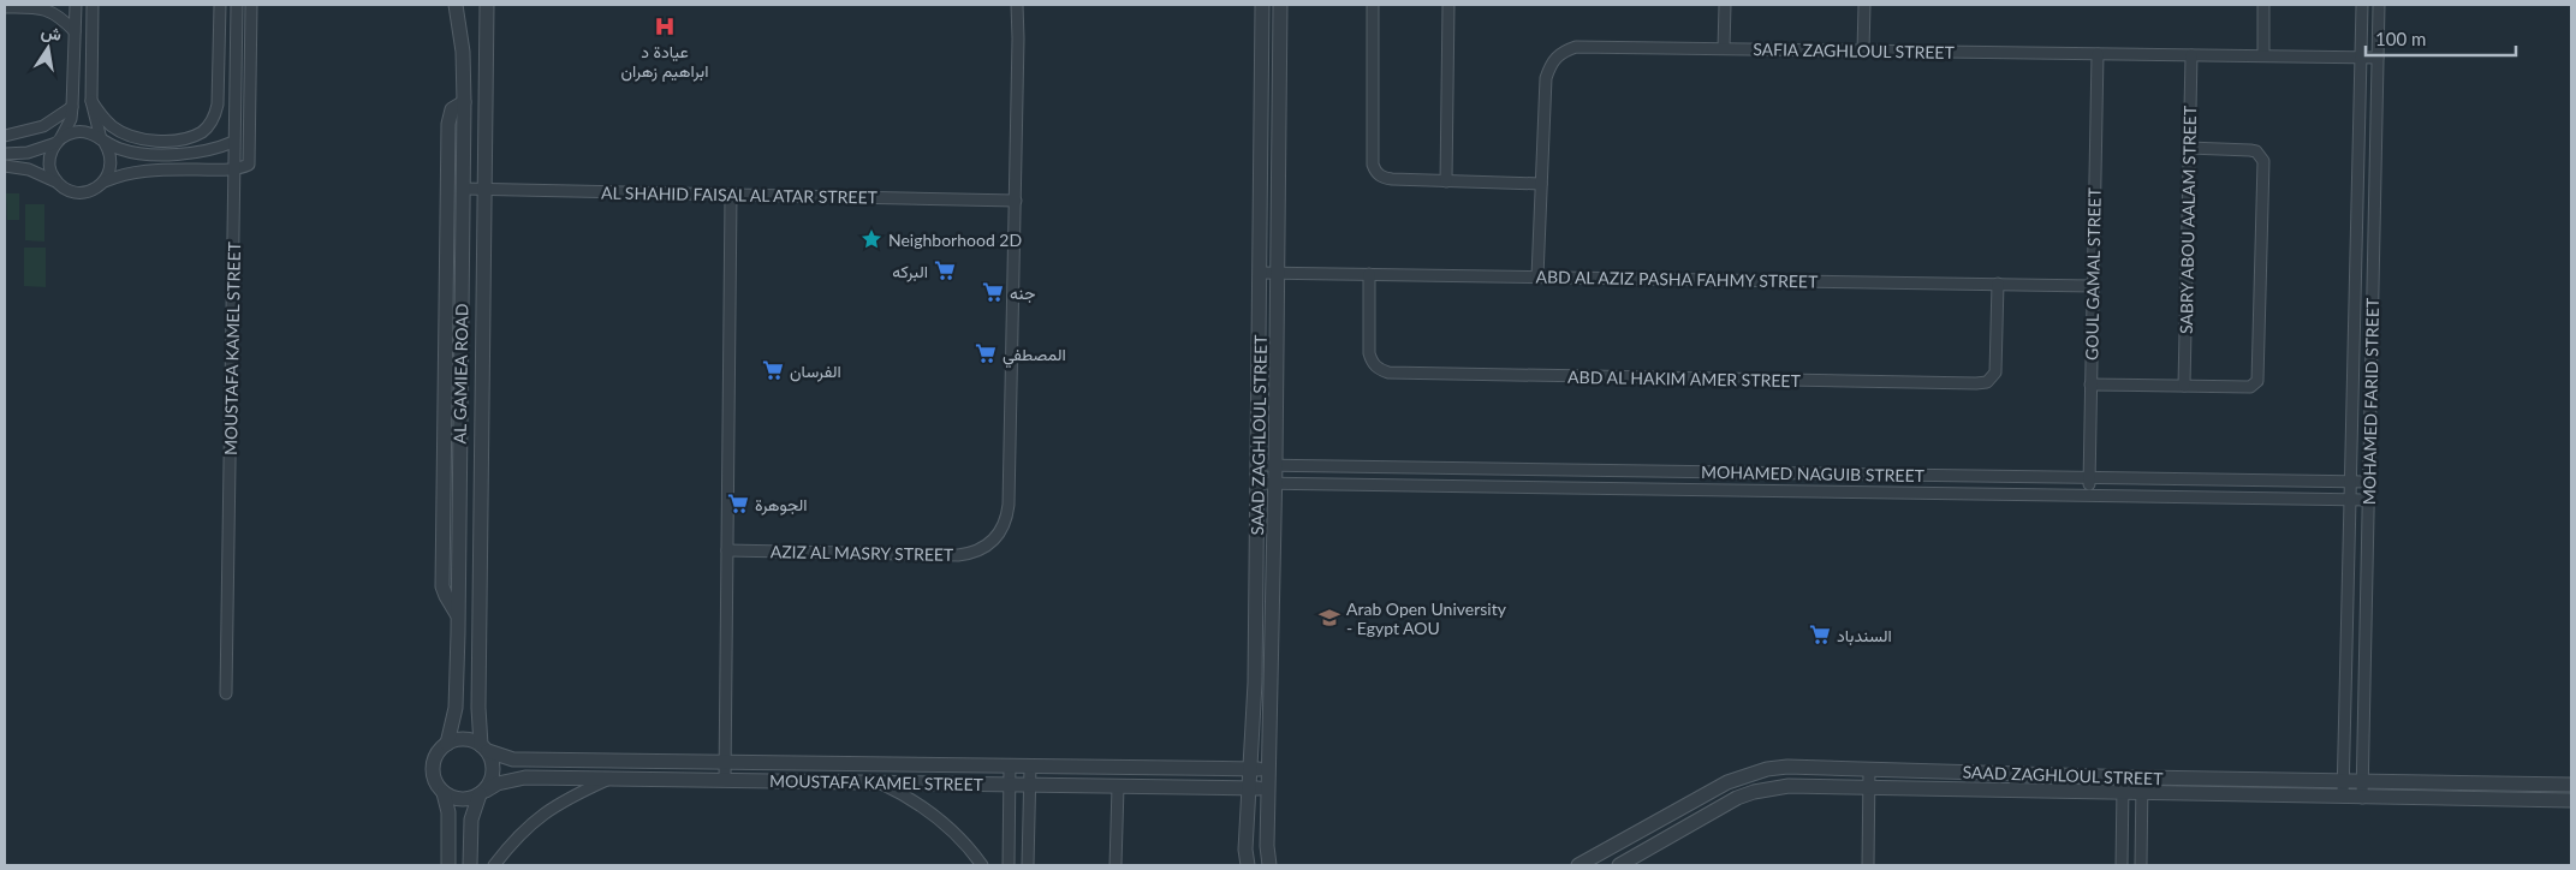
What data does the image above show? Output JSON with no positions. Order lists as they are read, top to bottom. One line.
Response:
{"streets":{"street":["SAFIA ZAGHLOUL STREET","AL SHAHID FAISAL AL ATAR STREET","SABRY ABOU AALAM STREET","GOUL GAMAL STREET","ABD AL AZIZ PASHA FAHMY STREET","MOUSTAFA KAMEL STREET","AL GAMIEA ROAD","ABD AL HAKIM AMER STREET","MOHAMED FARID STREET","SAAD ZAGHLOUL STREET","MOHAMED NAGUIB STREET","AZIZ AL MASRY STREET"]},"crossings":[["SAFIA ZAGHLOUL STREET","SABRY ABOU AALAM STREET"],["SAFIA ZAGHLOUL STREET","GOUL GAMAL STREET"],["SAFIA ZAGHLOUL STREET","ABD AL AZIZ PASHA FAHMY STREET"],["SAFIA ZAGHLOUL STREET","MOHAMED FARID STREET"],["AL SHAHID FAISAL AL ATAR STREET","AL GAMIEA ROAD"],["AL SHAHID FAISAL AL ATAR STREET","AZIZ AL MASRY STREET"],["GOUL GAMAL STREET","ABD AL AZIZ PASHA FAHMY STREET"],["GOUL GAMAL STREET","MOHAMED NAGUIB STREET"],["ABD AL AZIZ PASHA FAHMY STREET","ABD AL HAKIM AMER STREET"],["ABD AL AZIZ PASHA FAHMY STREET","SAAD ZAGHLOUL STREET"],["MOUSTAFA KAMEL STREET","AL GAMIEA ROAD"],["MOUSTAFA KAMEL STREET","SAAD ZAGHLOUL STREET"],["MOHAMED FARID STREET","SAAD ZAGHLOUL STREET"],["MOHAMED FARID STREET","MOHAMED NAGUIB STREET"],["SAAD ZAGHLOUL STREET","MOHAMED NAGUIB STREET"]],"places":{"hospital":["عيادة د ابراهيم زهران"],"place":["Neighborhood 2D"],"supermarket":["البركه","جنه","المصطفي","الفرسان","الجوهرة","السندباد"],"school or university":["Arab Open University - Egypt AOU"]},"scale_bar":"100 m","north":"top"}
